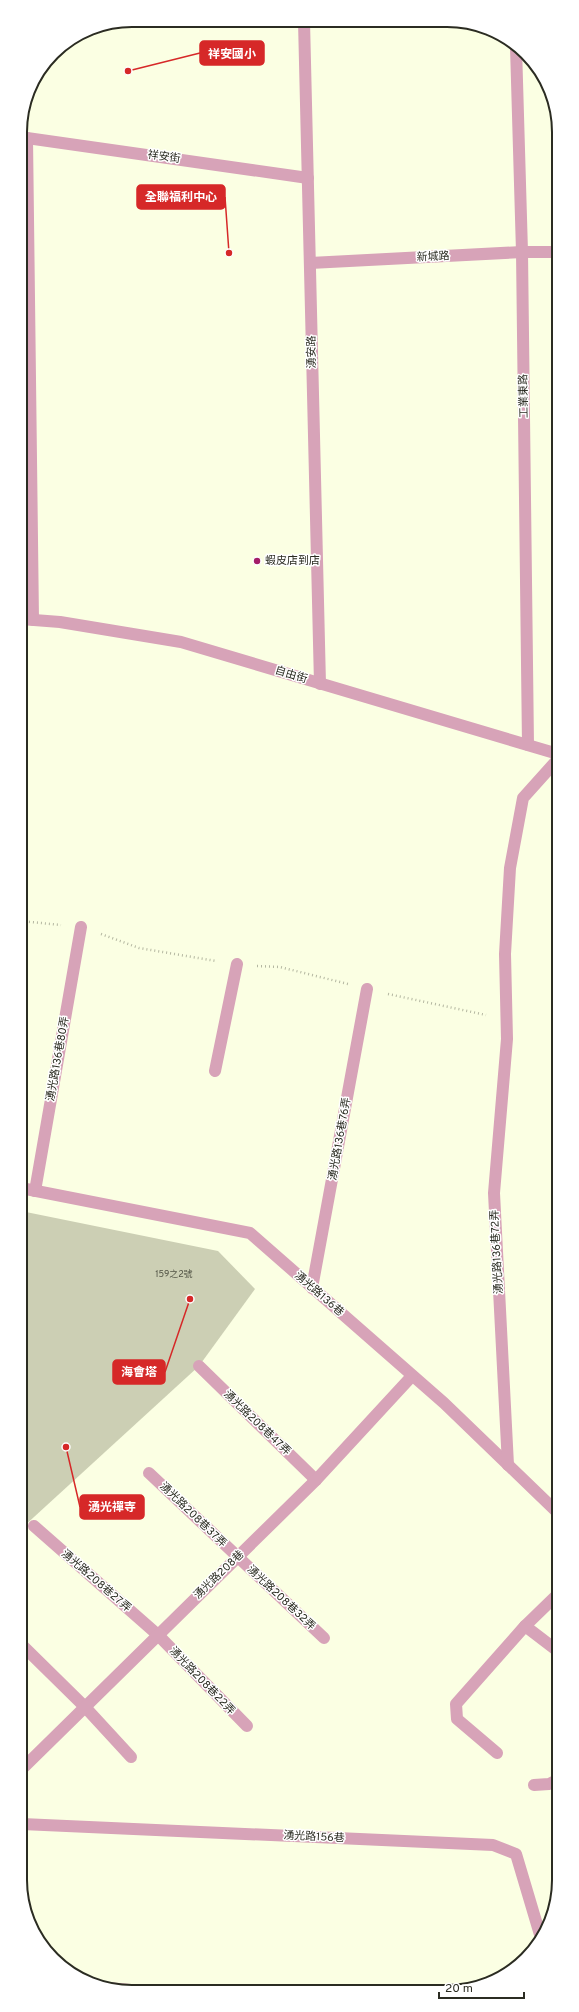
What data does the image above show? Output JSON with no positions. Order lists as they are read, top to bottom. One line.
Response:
{"streets":{"street":["祥安街","新城路","湧安路","工業東路","自由街","湧光路136巷80弄","湧光路136巷76弄","湧光路136巷72弄","湧光路136巷","湧光路208巷47弄","湧光路208巷37弄","湧光路208巷","湧光路208巷27弄","湧光路208巷32弄","湧光路208巷22弄","湧光路156巷"]},"crossings":[["祥安街","湧安路"],["新城路","湧安路"],["新城路","工業東路"],["湧安路","自由街"],["工業東路","自由街"],["湧光路136巷80弄","湧光路136巷"],["湧光路136巷76弄","湧光路136巷"],["湧光路136巷72弄","湧光路136巷"],["湧光路136巷","湧光路208巷"],["湧光路208巷47弄","湧光路208巷"],["湧光路208巷37弄","湧光路208巷"],["湧光路208巷37弄","湧光路208巷32弄"],["湧光路208巷","湧光路208巷27弄"],["湧光路208巷","湧光路208巷32弄"],["湧光路208巷","湧光路208巷22弄"],["湧光路208巷27弄","湧光路208巷22弄"]],"places":["祥安國小","全聯福利中心","蝦皮店到店","海會塔","湧光禪寺"],"house_numbers":["159之2號"],"scale_bar":"20 m"}
